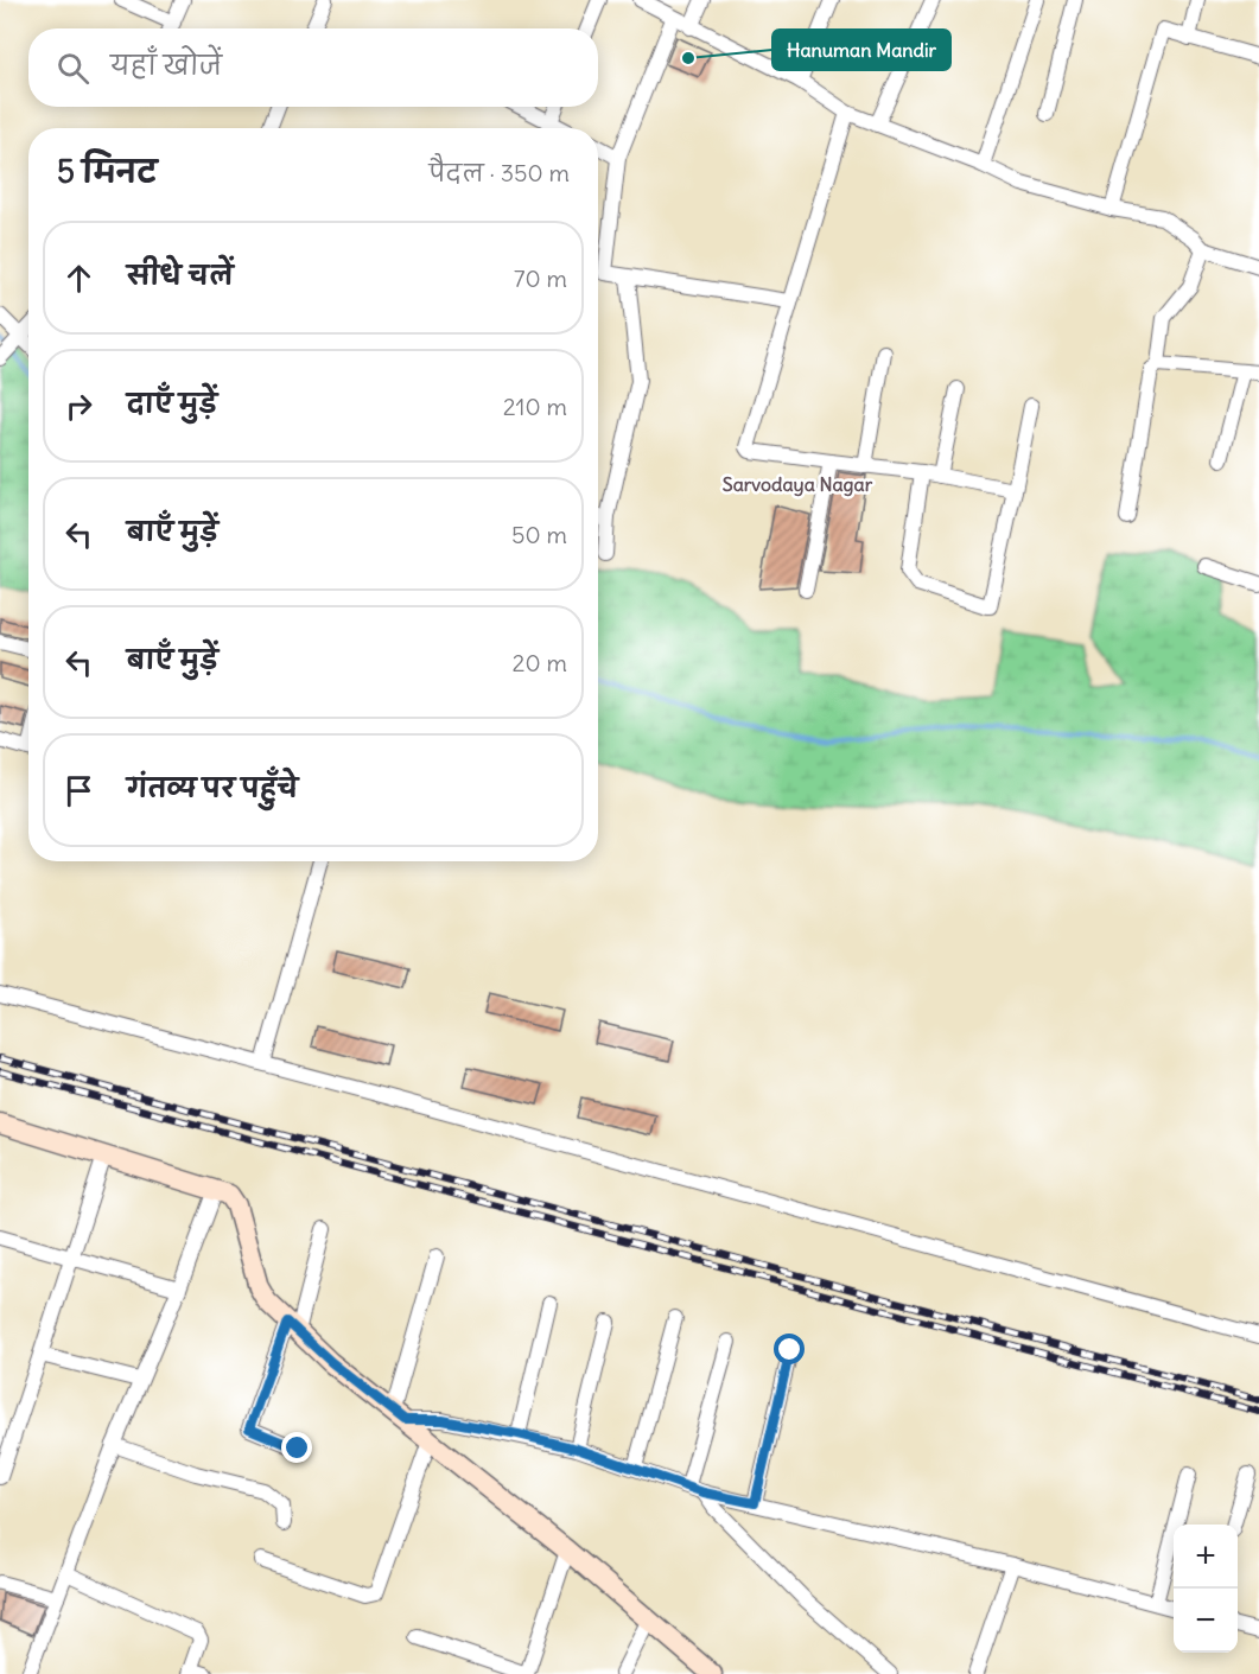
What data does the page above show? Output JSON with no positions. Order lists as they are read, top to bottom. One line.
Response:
{"districts":["Sarvodaya Nagar"],"places":["Hanuman Mandir"],"page":{"search":"यहाँ खोजें","heading":["5 मिनट","पैदल · 350 m"],"list":[["सीधे चलें","70 m"],["दाएँ मुड़ें","210 m"],["बाएँ मुड़ें","50 m"],["बाएँ मुड़ें","20 m"],"गंतव्य पर पहुँचे"],"map_buttons":["+","−"]}}
